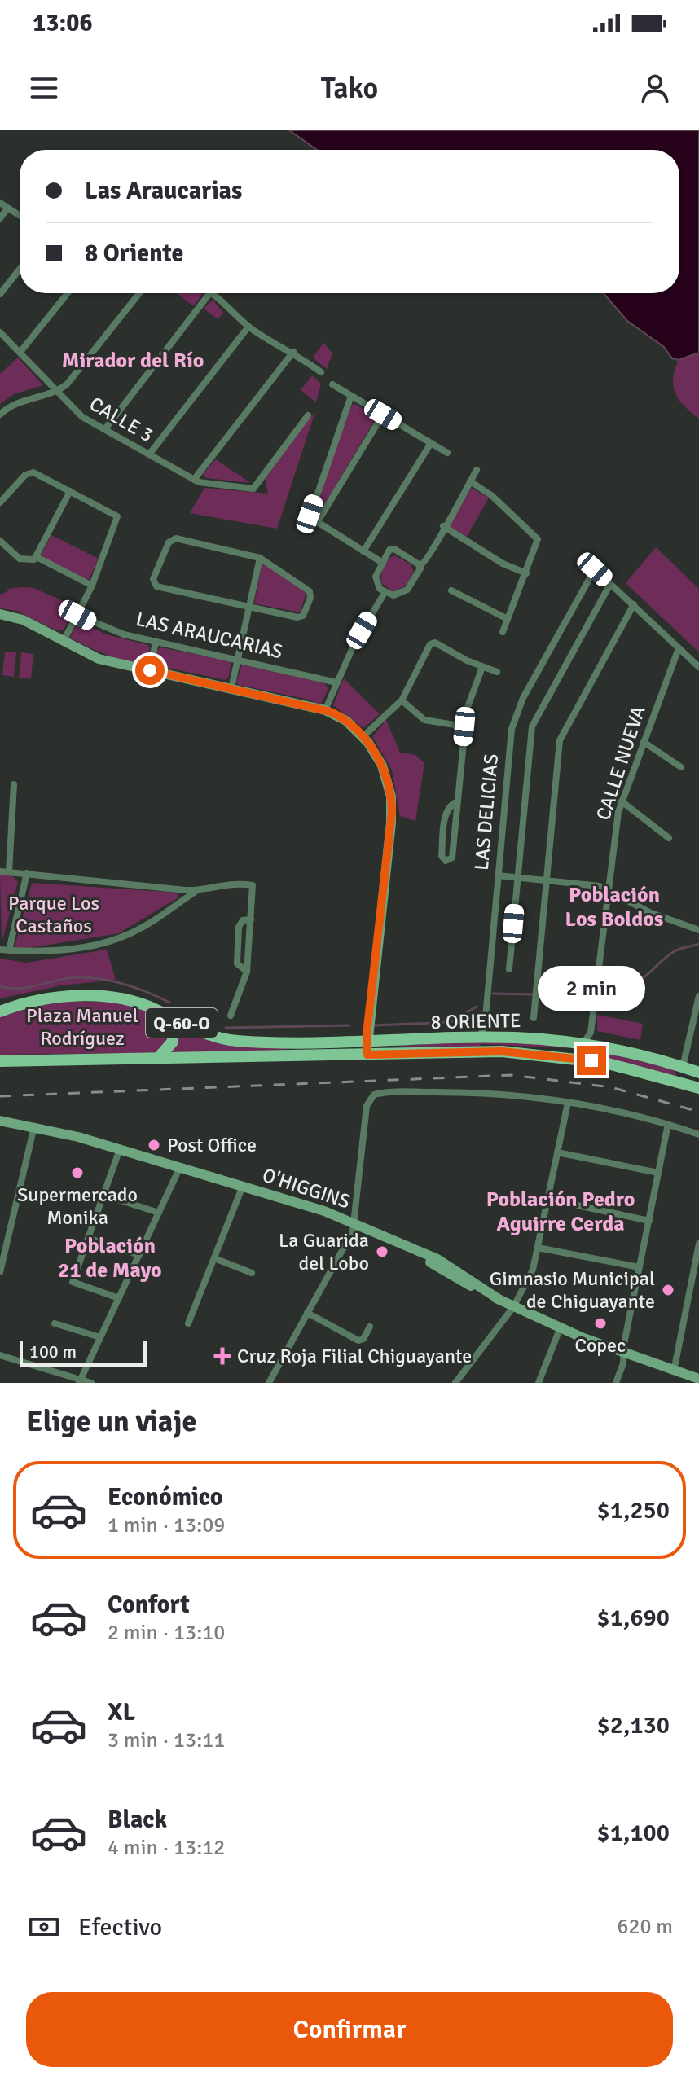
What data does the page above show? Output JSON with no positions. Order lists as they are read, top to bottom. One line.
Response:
{"streets":{"main road":["8 ORIENTE","Q-60-O","O'HIGGINS"],"street":["CALLE 3","LAS ARAUCARIAS","CALLE NUEVA","LAS DELICIAS"]},"crossings":[["CALLE NUEVA","8 ORIENTE"],["LAS DELICIAS","8 ORIENTE"],["8 ORIENTE","Q-60-O"]],"districts":["Mirador del Río","Población Los Boldos","Población Pedro Aguirre Cerda","Población 21 de Mayo"],"parks":["Parque Los Castaños","Plaza Manuel Rodríguez"],"places":{"other":["Post Office","Supermercado Monika","La Guarida del Lobo","Gimnasio Municipal de Chiguayante","Copec"],"health":["Cruz Roja Filial Chiguayante"]},"scale_bar":"100 m","page":{"status":"13:06","header":"Tako","banner":["Las Araucarias","8 Oriente"],"bubble":"2 min","scale":"100 m","heading":"Elige un viaje","list":[{"name":"Económico","note":"1 min · 13:09","value":"$1,250"},{"name":"Confort","note":"2 min · 13:10","value":"$1,690"},{"name":"XL","note":"3 min · 13:11","value":"$2,130"},{"name":"Black","note":"4 min · 13:12","value":"$1,100"}],"pay":["Efectivo","620 m"],"buttons":"Confirmar"}}
